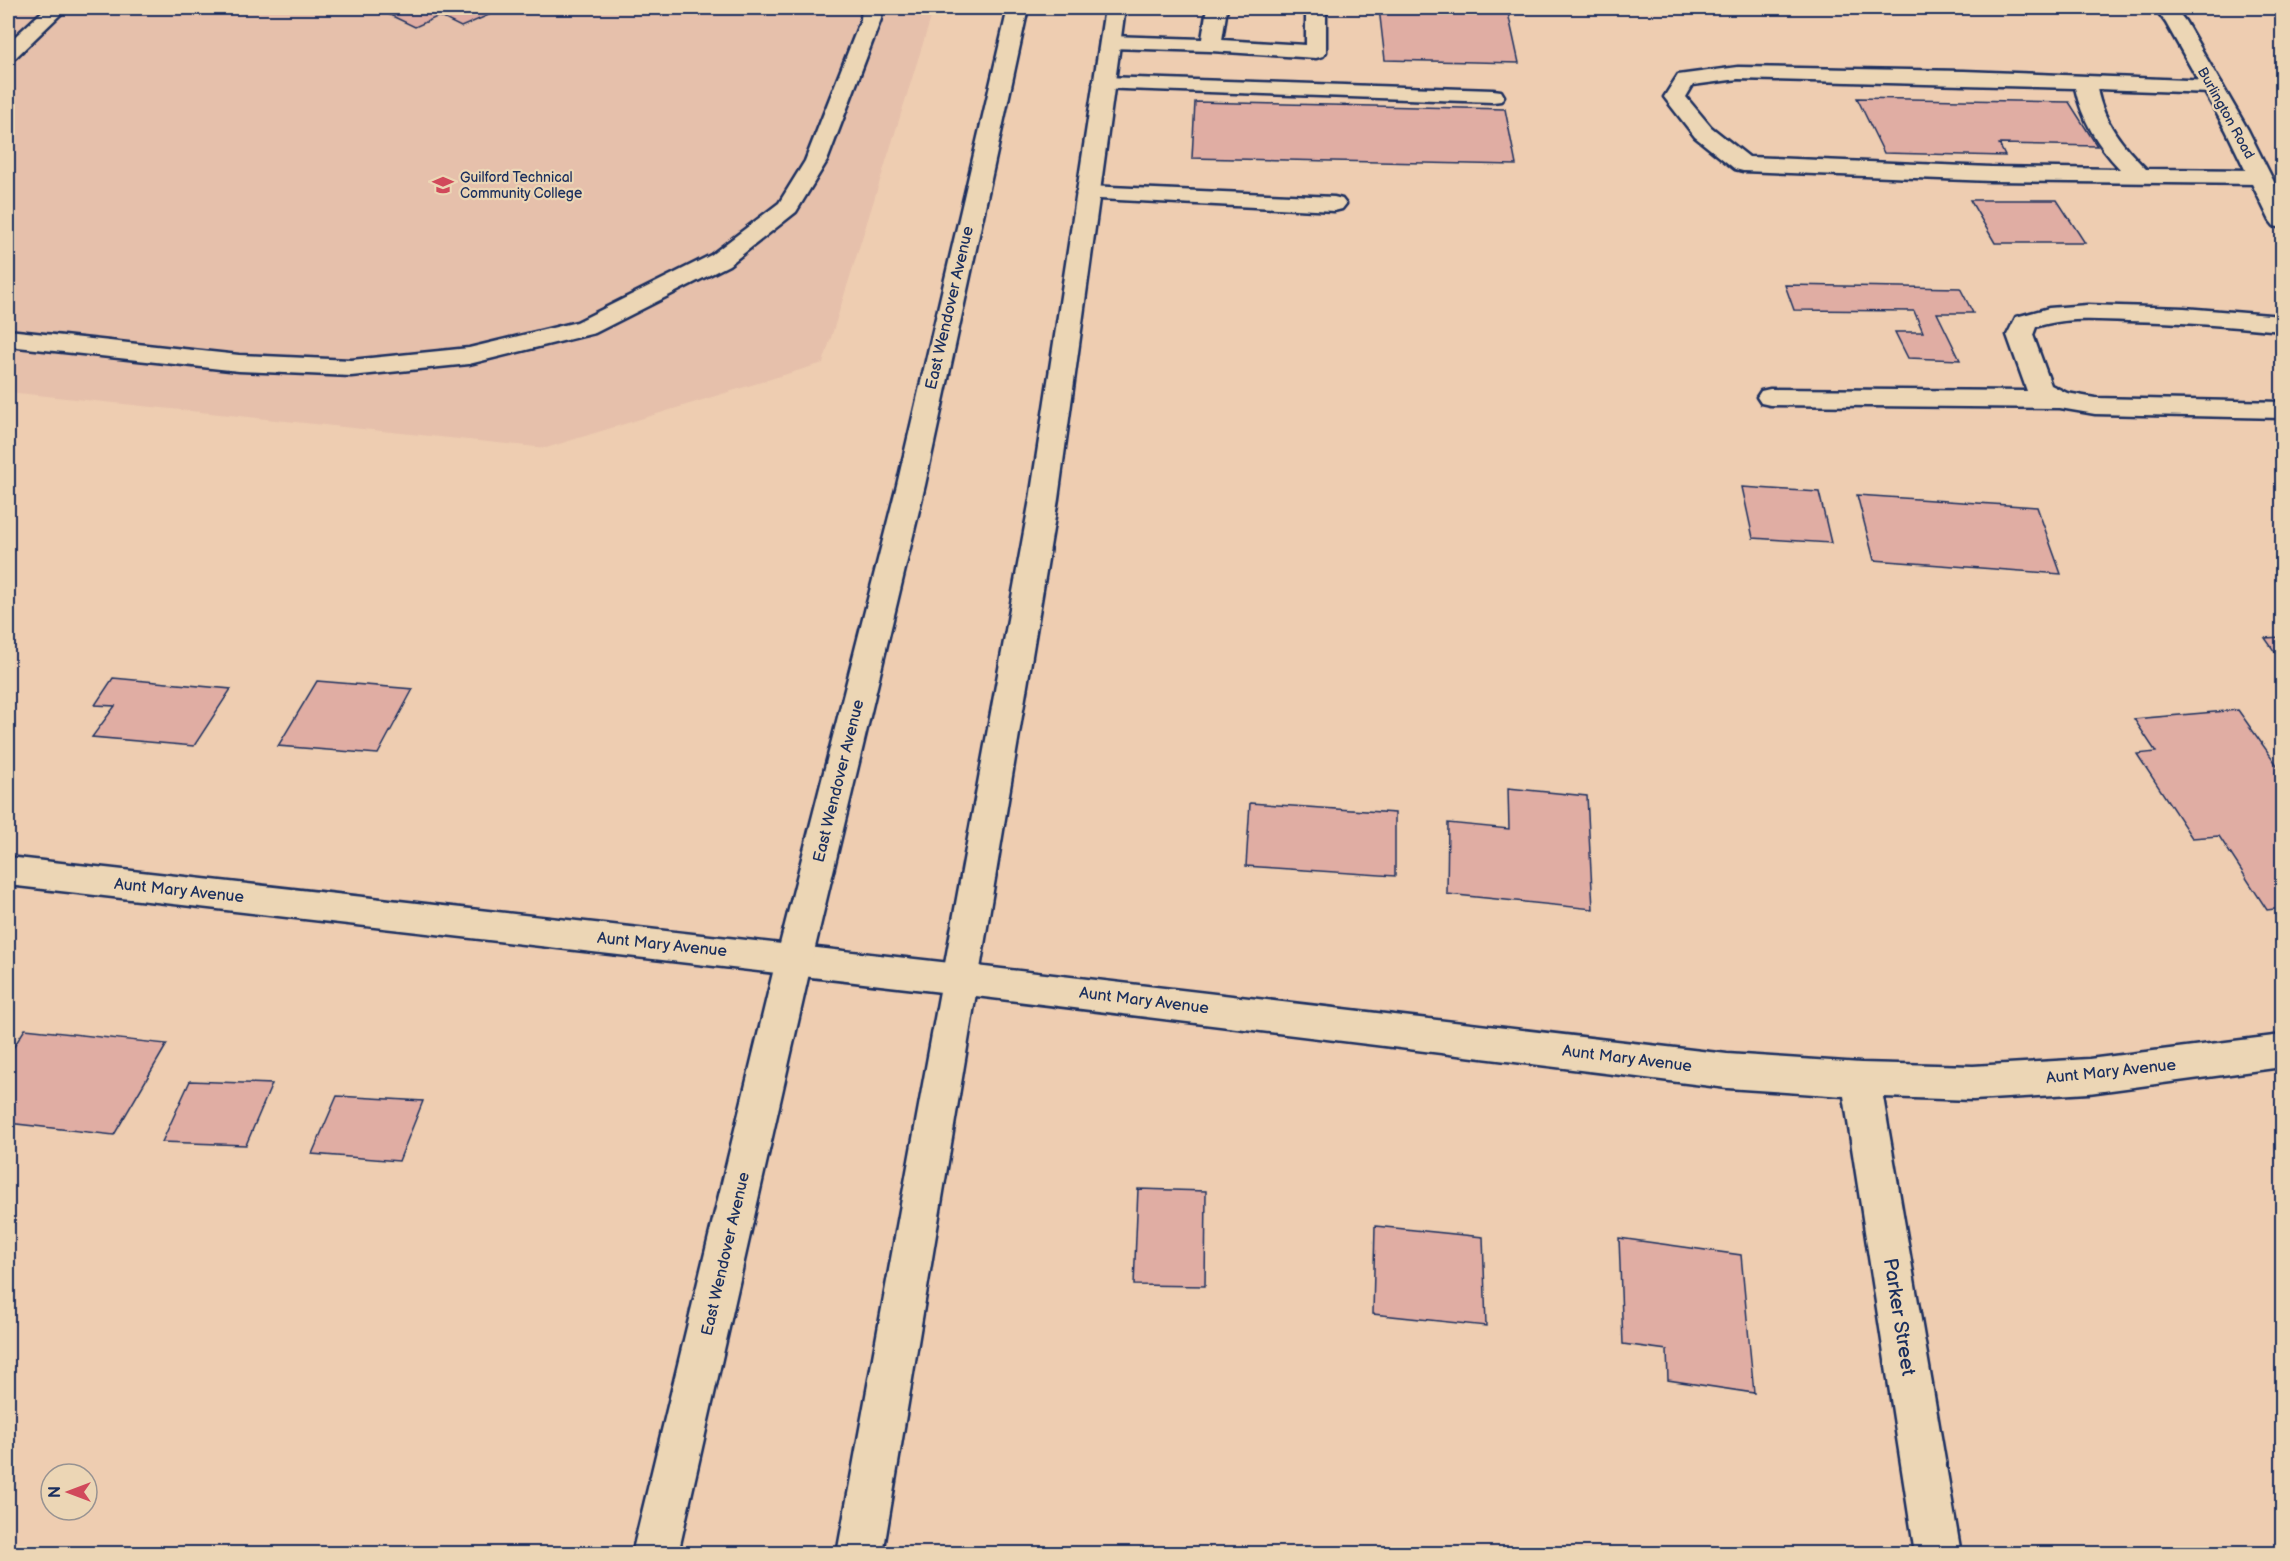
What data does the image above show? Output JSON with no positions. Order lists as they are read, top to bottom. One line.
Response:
{"streets":{"main road":["Burlington Road","East Wendover Avenue","Aunt Mary Avenue","Parker Street"]},"crossings":[["East Wendover Avenue","Aunt Mary Avenue"],["Aunt Mary Avenue","Parker Street"]],"places":{"school or university":["Guilford Technical Community College"]},"north":"left"}
